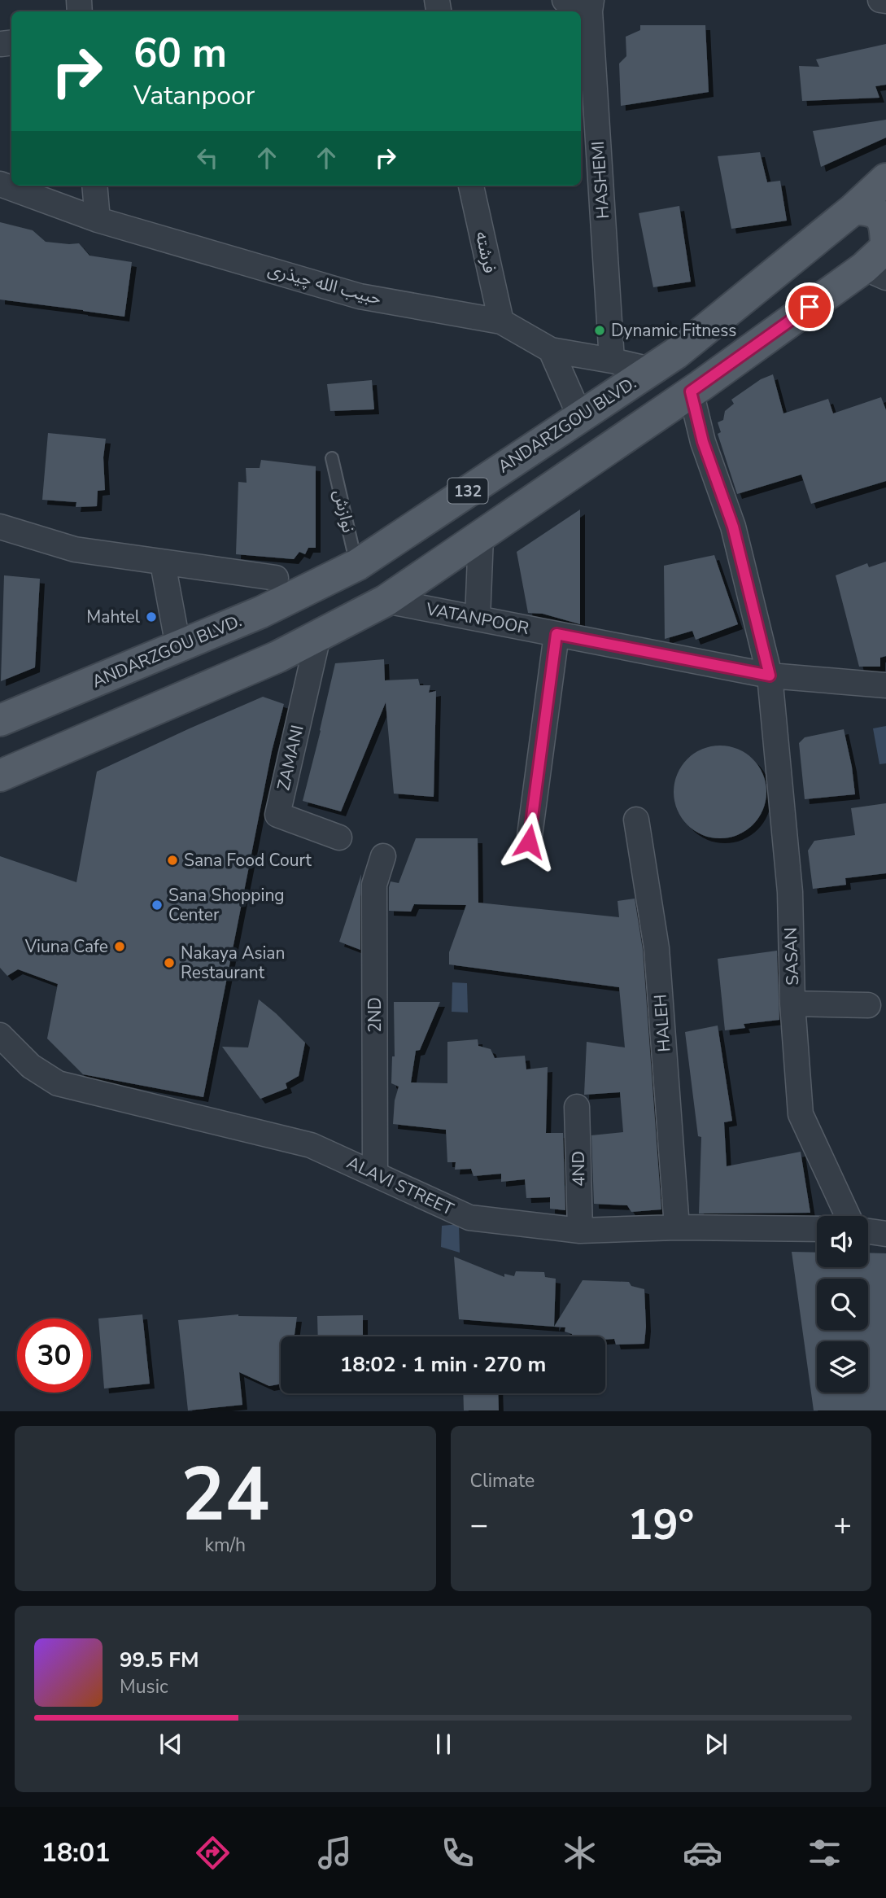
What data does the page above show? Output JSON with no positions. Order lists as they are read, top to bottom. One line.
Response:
{"streets":{"main road":["ANDARZGOU BLVD.","132"],"street":["HASHEMI","فرشته","حبیب الله چیذری","VATANPOOR","ZAMANI","SASAN","2ND","HALEH","4ND","ALAVI STREET"],"lane":["نوازش"]},"crossings":[["HASHEMI","حبیب الله چیذری"],["فرشته","حبیب الله چیذری"],["حبیب الله چیذری","ANDARZGOU BLVD."],["ANDARZGOU BLVD.","نوازش"],["132","VATANPOOR"],["132","ZAMANI"],["132","SASAN"],["VATANPOOR","SASAN"],["2ND","ALAVI STREET"],["HALEH","ALAVI STREET"],["4ND","ALAVI STREET"]],"places":["Dynamic Fitness","Mahtel","Sana Food Court","Sana Shopping Center","Viuna Cafe","Nakaya Asian Restaurant"],"page":{"turn":["60 m","Vatanpoor"],"limit":"30","trip":"18:02 · 1 min · 270 m","tile":[["24","km/h"],"Climate"],"heat":["−","19°","+"],"song":["99.5 FM","Music"],"tabs":"18:01"}}
